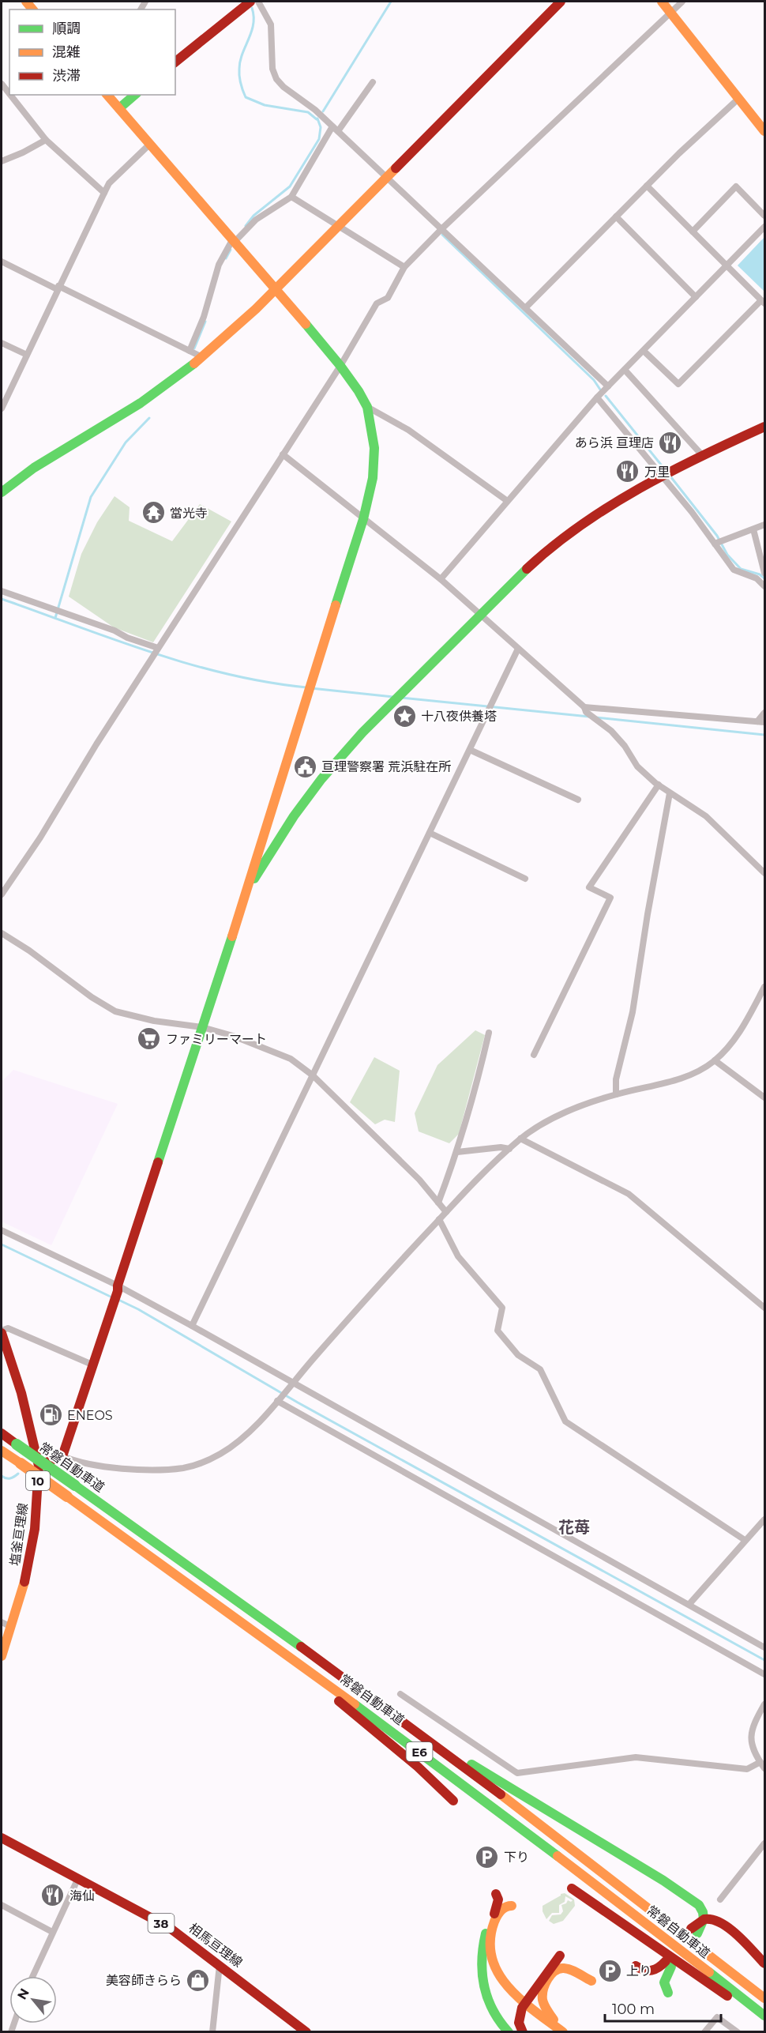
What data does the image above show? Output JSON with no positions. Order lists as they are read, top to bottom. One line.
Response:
{"streets":{"main road":["常磐自動車道","10","塩釜亘理線","E6","38","相馬亘理線"]},"districts":["花苺"],"places":{"restaurant":["あら浜 亘理店","万里","海仙"],"temple":["當光寺"],"place":["十八夜供養塔"],"public building":["亘理警察署 荒浜駐在所"],"supermarket":["ファミリーマート"],"fuel station":["ENEOS"],"parking":["下り","上り"],"shop":["美容師きらら"]},"legend":["順調","混雑","渋滞"],"scale_bar":"100 m","north":"top left"}
